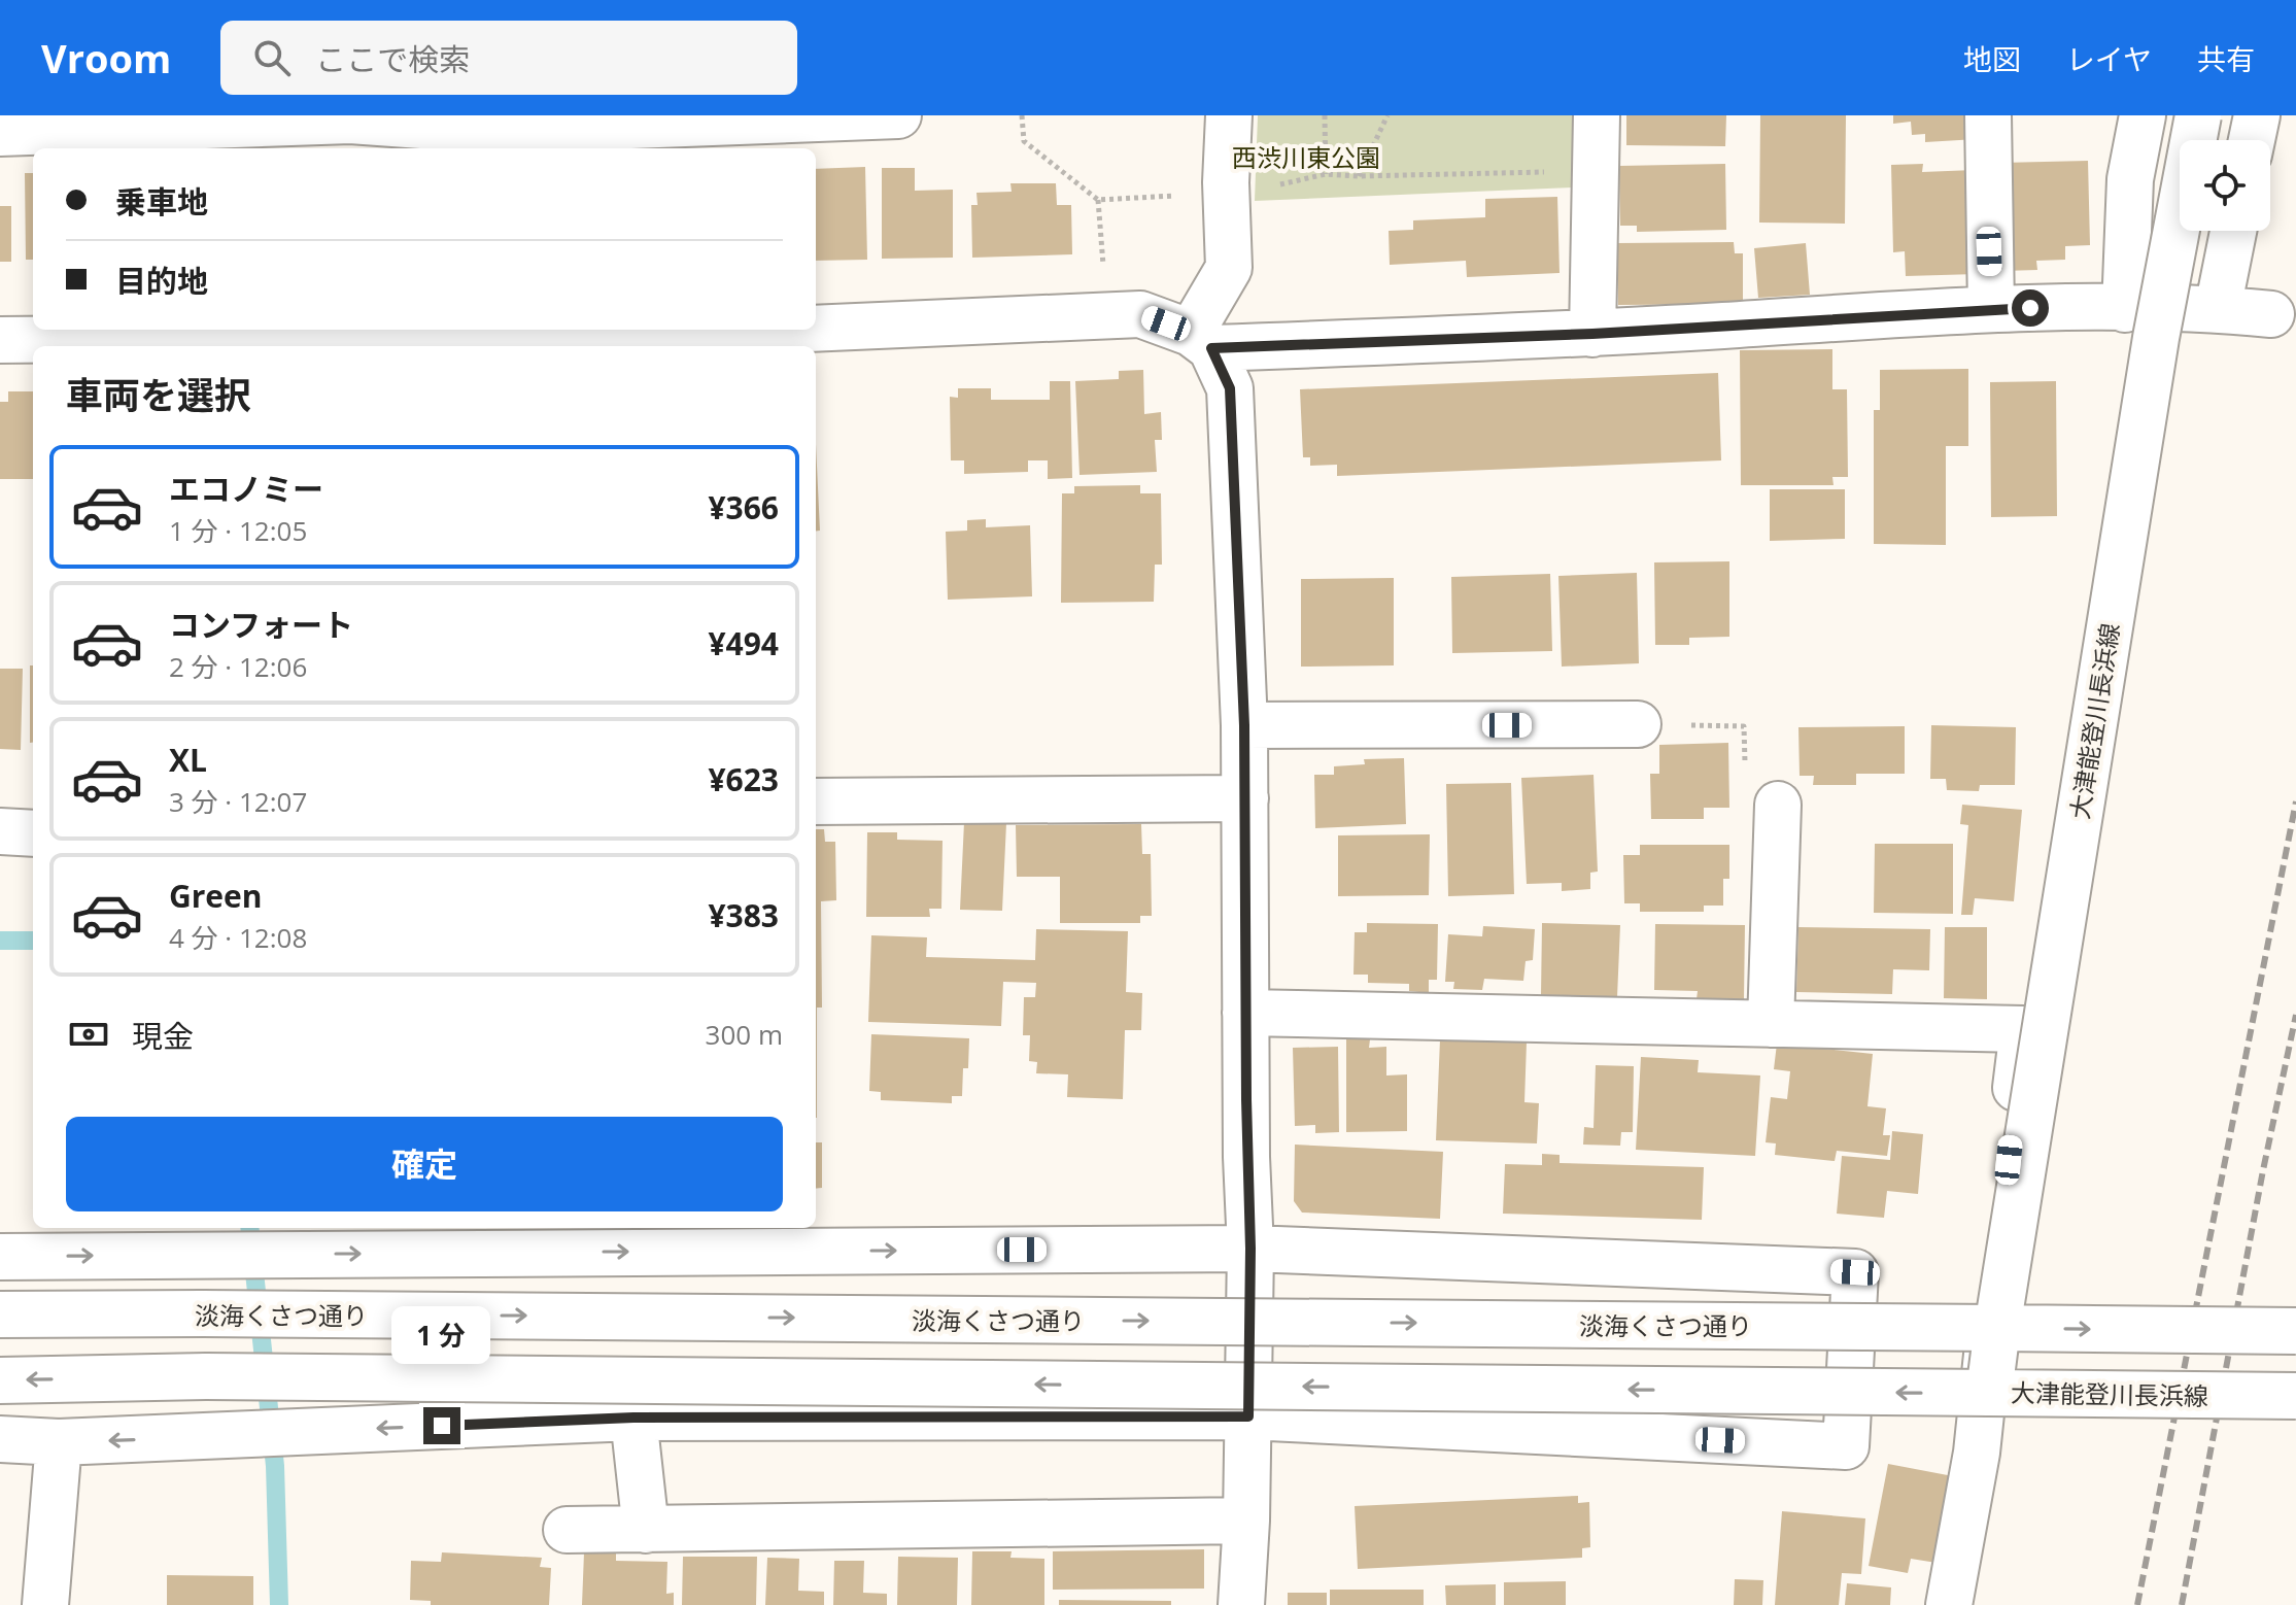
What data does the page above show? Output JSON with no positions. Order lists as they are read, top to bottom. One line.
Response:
{"streets":{"street":["大津能登川長浜線","淡海くさつ通り"]},"crossings":[["大津能登川長浜線","淡海くさつ通り"]],"parks":["西渋川東公園"],"page":{"header":"Vroom","search":"ここで検索","nav":["地図","レイヤ","共有"],"banner":["乗車地","目的地"],"heading":"車両を選択","list":[{"name":"エコノミー","note":"1 分 · 12:05","value":"¥366"},{"name":"コンフォート","note":"2 分 · 12:06","value":"¥494"},{"name":"XL","note":"3 分 · 12:07","value":"¥623"},{"name":"Green","note":"4 分 · 12:08","value":"¥383"}],"pay":["現金","300 m"],"buttons":"確定","bubble":"1 分"}}
